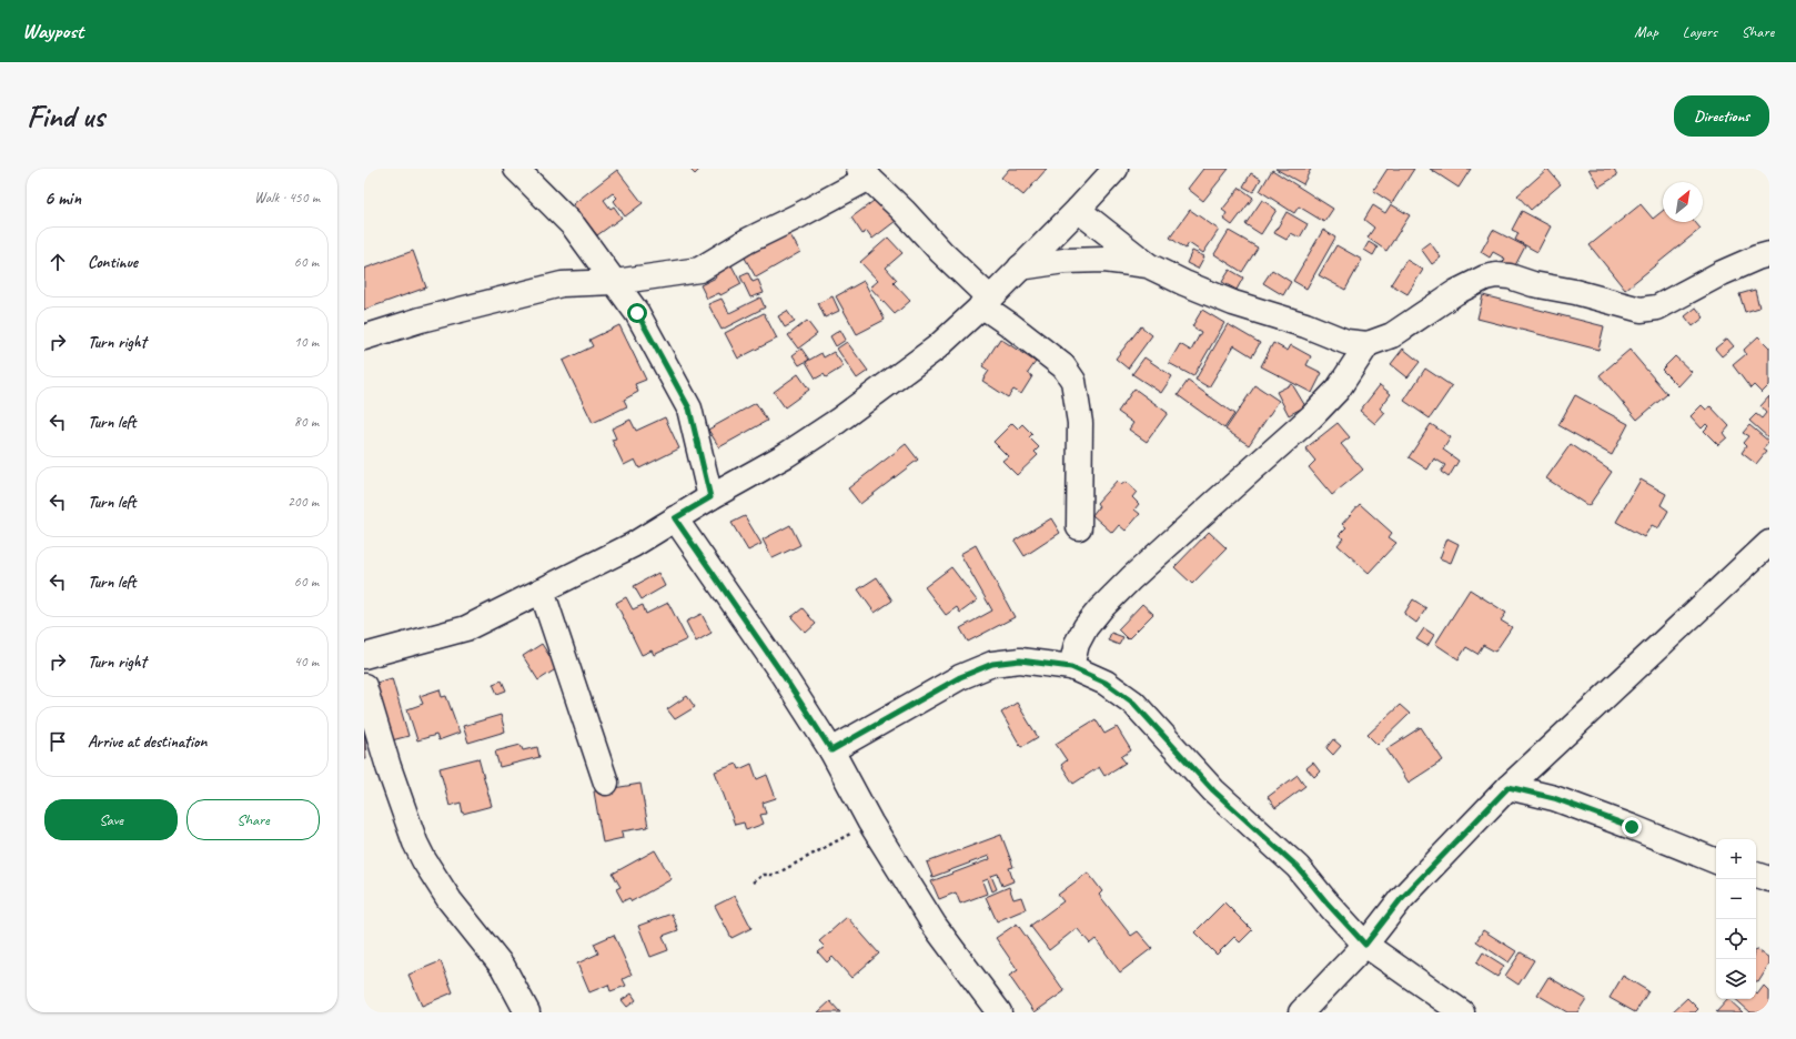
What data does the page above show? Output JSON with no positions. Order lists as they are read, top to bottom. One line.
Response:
{"north":"top right","page":{"header":"Waypost","nav":["Map","Layers","Share"],"buttons":["Directions",["Save","Share"]],"title":"Find us","heading":["6 min","Walk · 450 m"],"list":[["Continue","60 m"],["Turn right","10 m"],["Turn left","80 m"],["Turn left","200 m"],["Turn left","60 m"],["Turn right","40 m"],"Arrive at destination"],"map_buttons":["+","−"]}}
